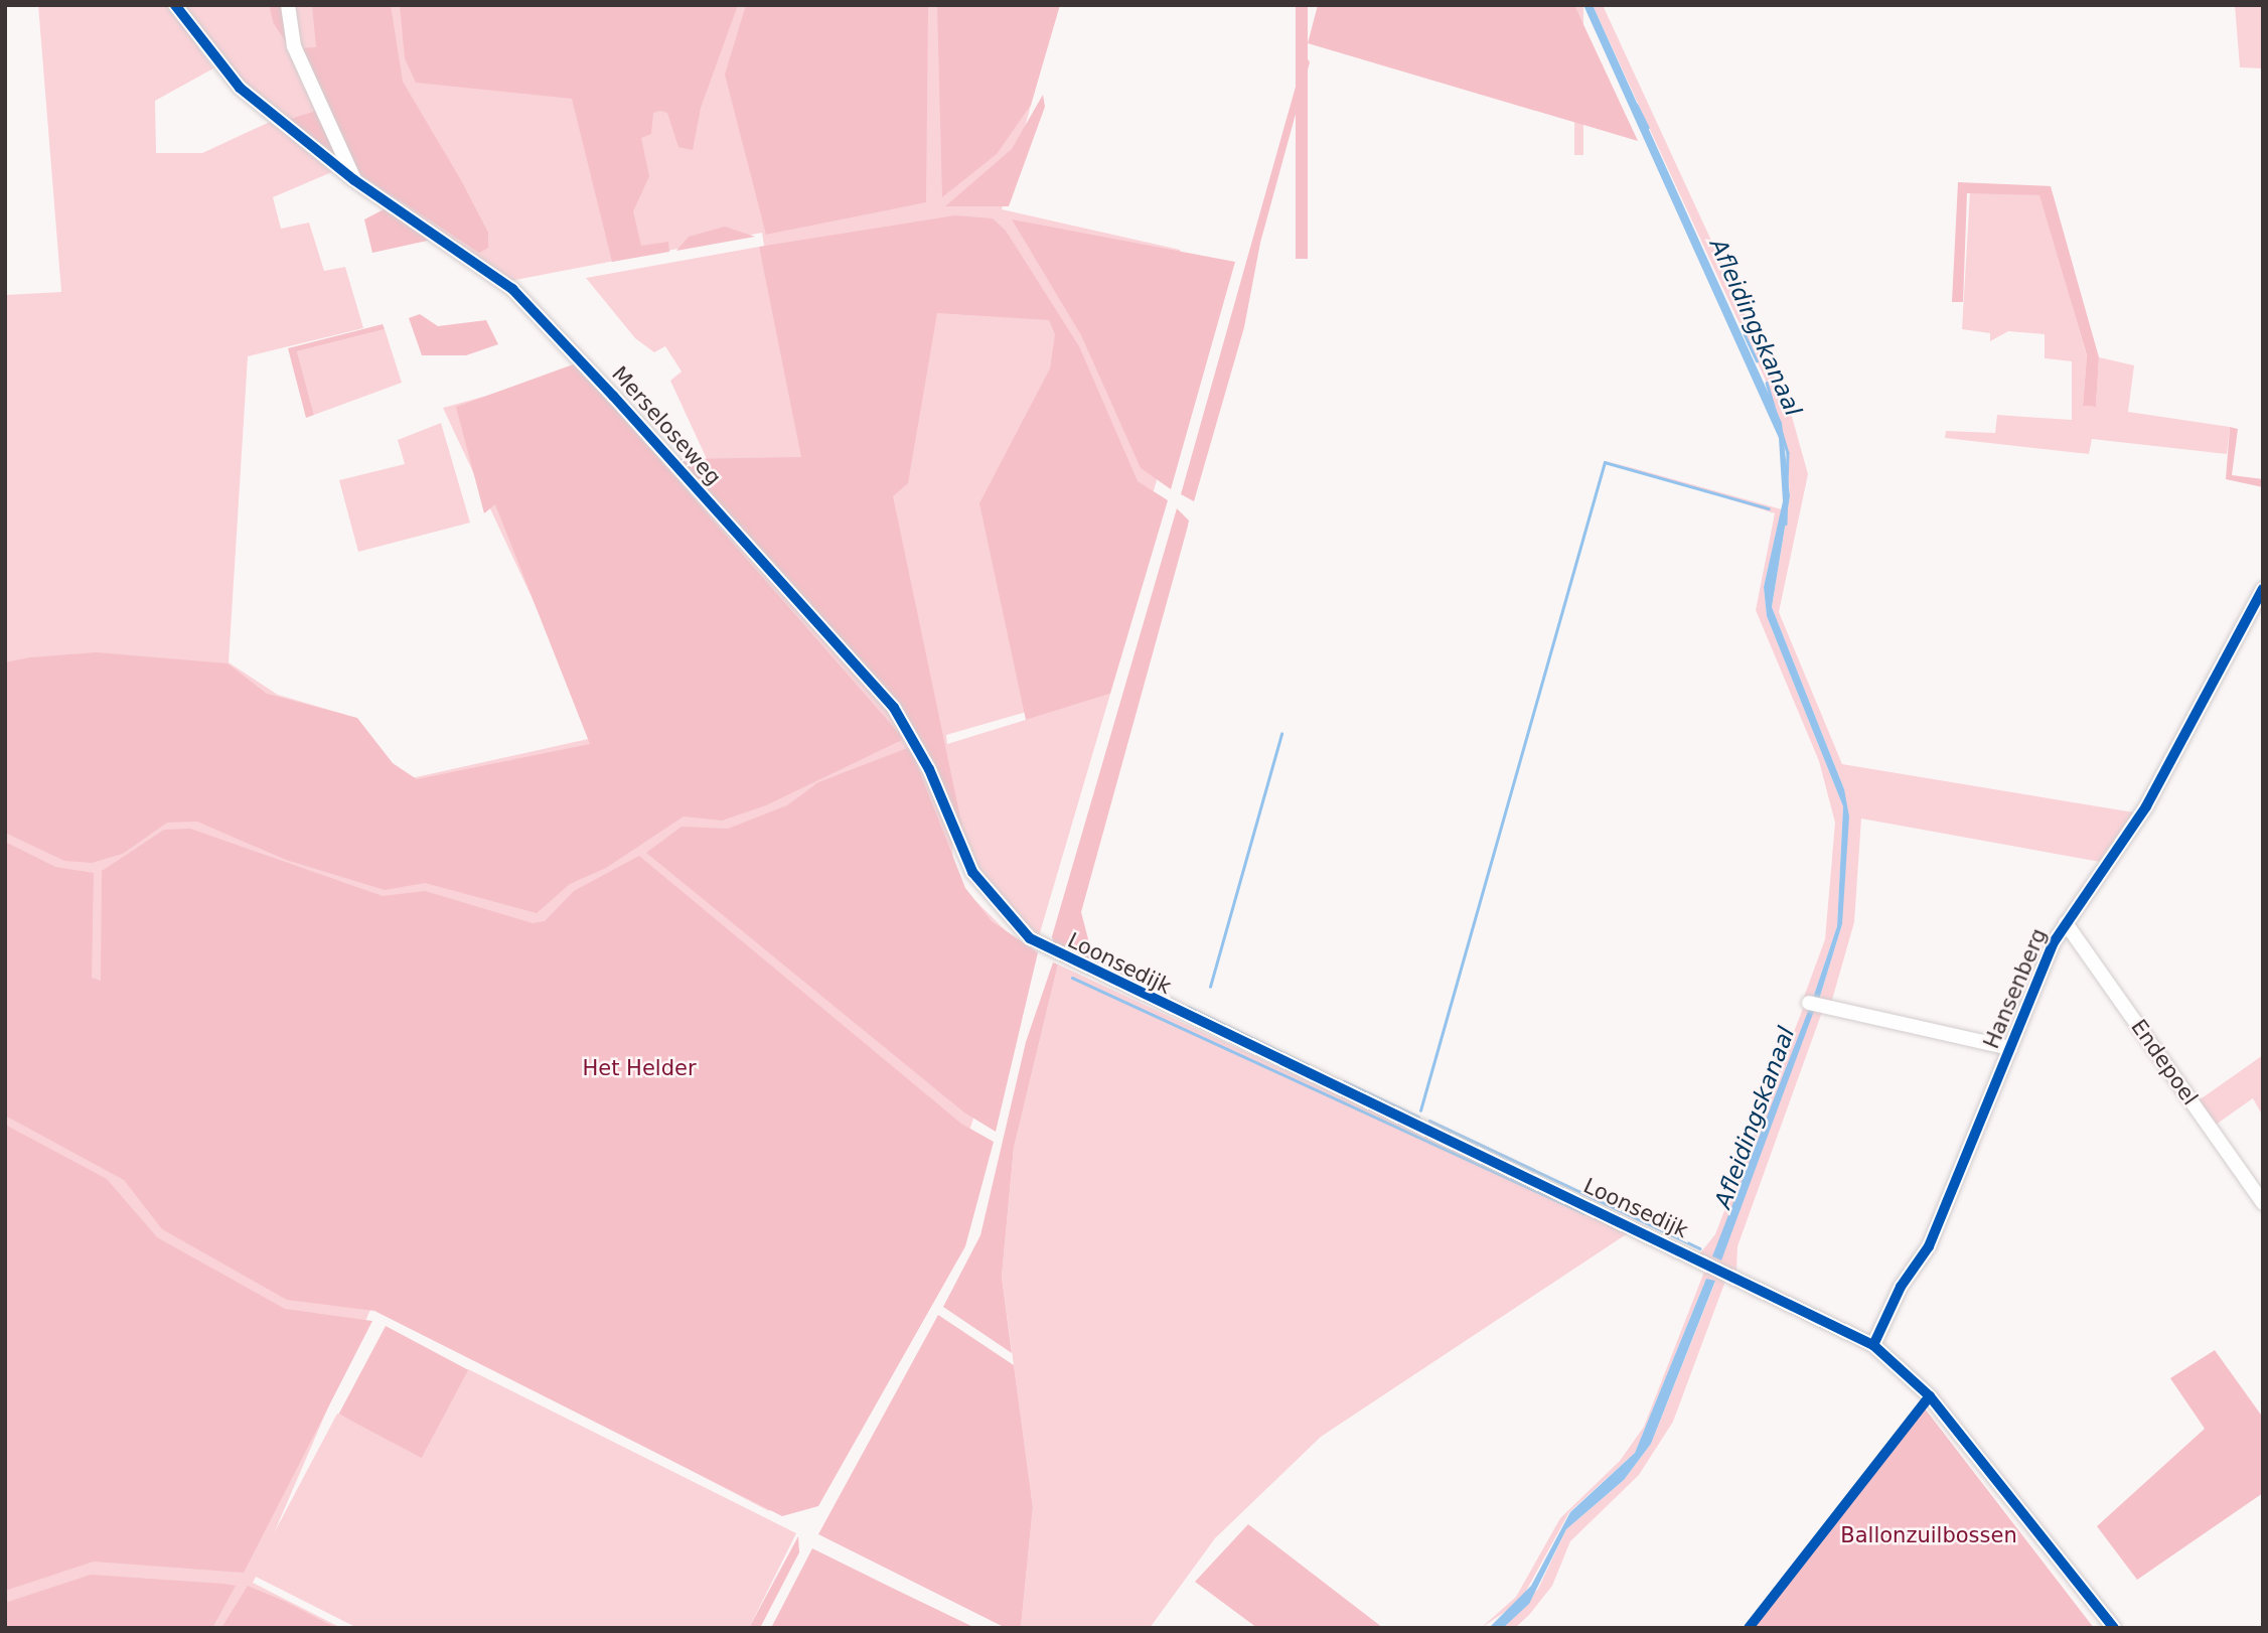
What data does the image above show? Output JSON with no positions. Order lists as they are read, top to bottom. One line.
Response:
{"streets":{"street":["Merseloseweg","Loonsedijk","Hansenberg","Endepoel"]},"crossings":[["Merseloseweg","Loonsedijk"],["Loonsedijk","Hansenberg"],["Hansenberg","Endepoel"]],"water":["Afleidingskanaal"],"parks":["Het Helder","Ballonzuilbossen"]}
